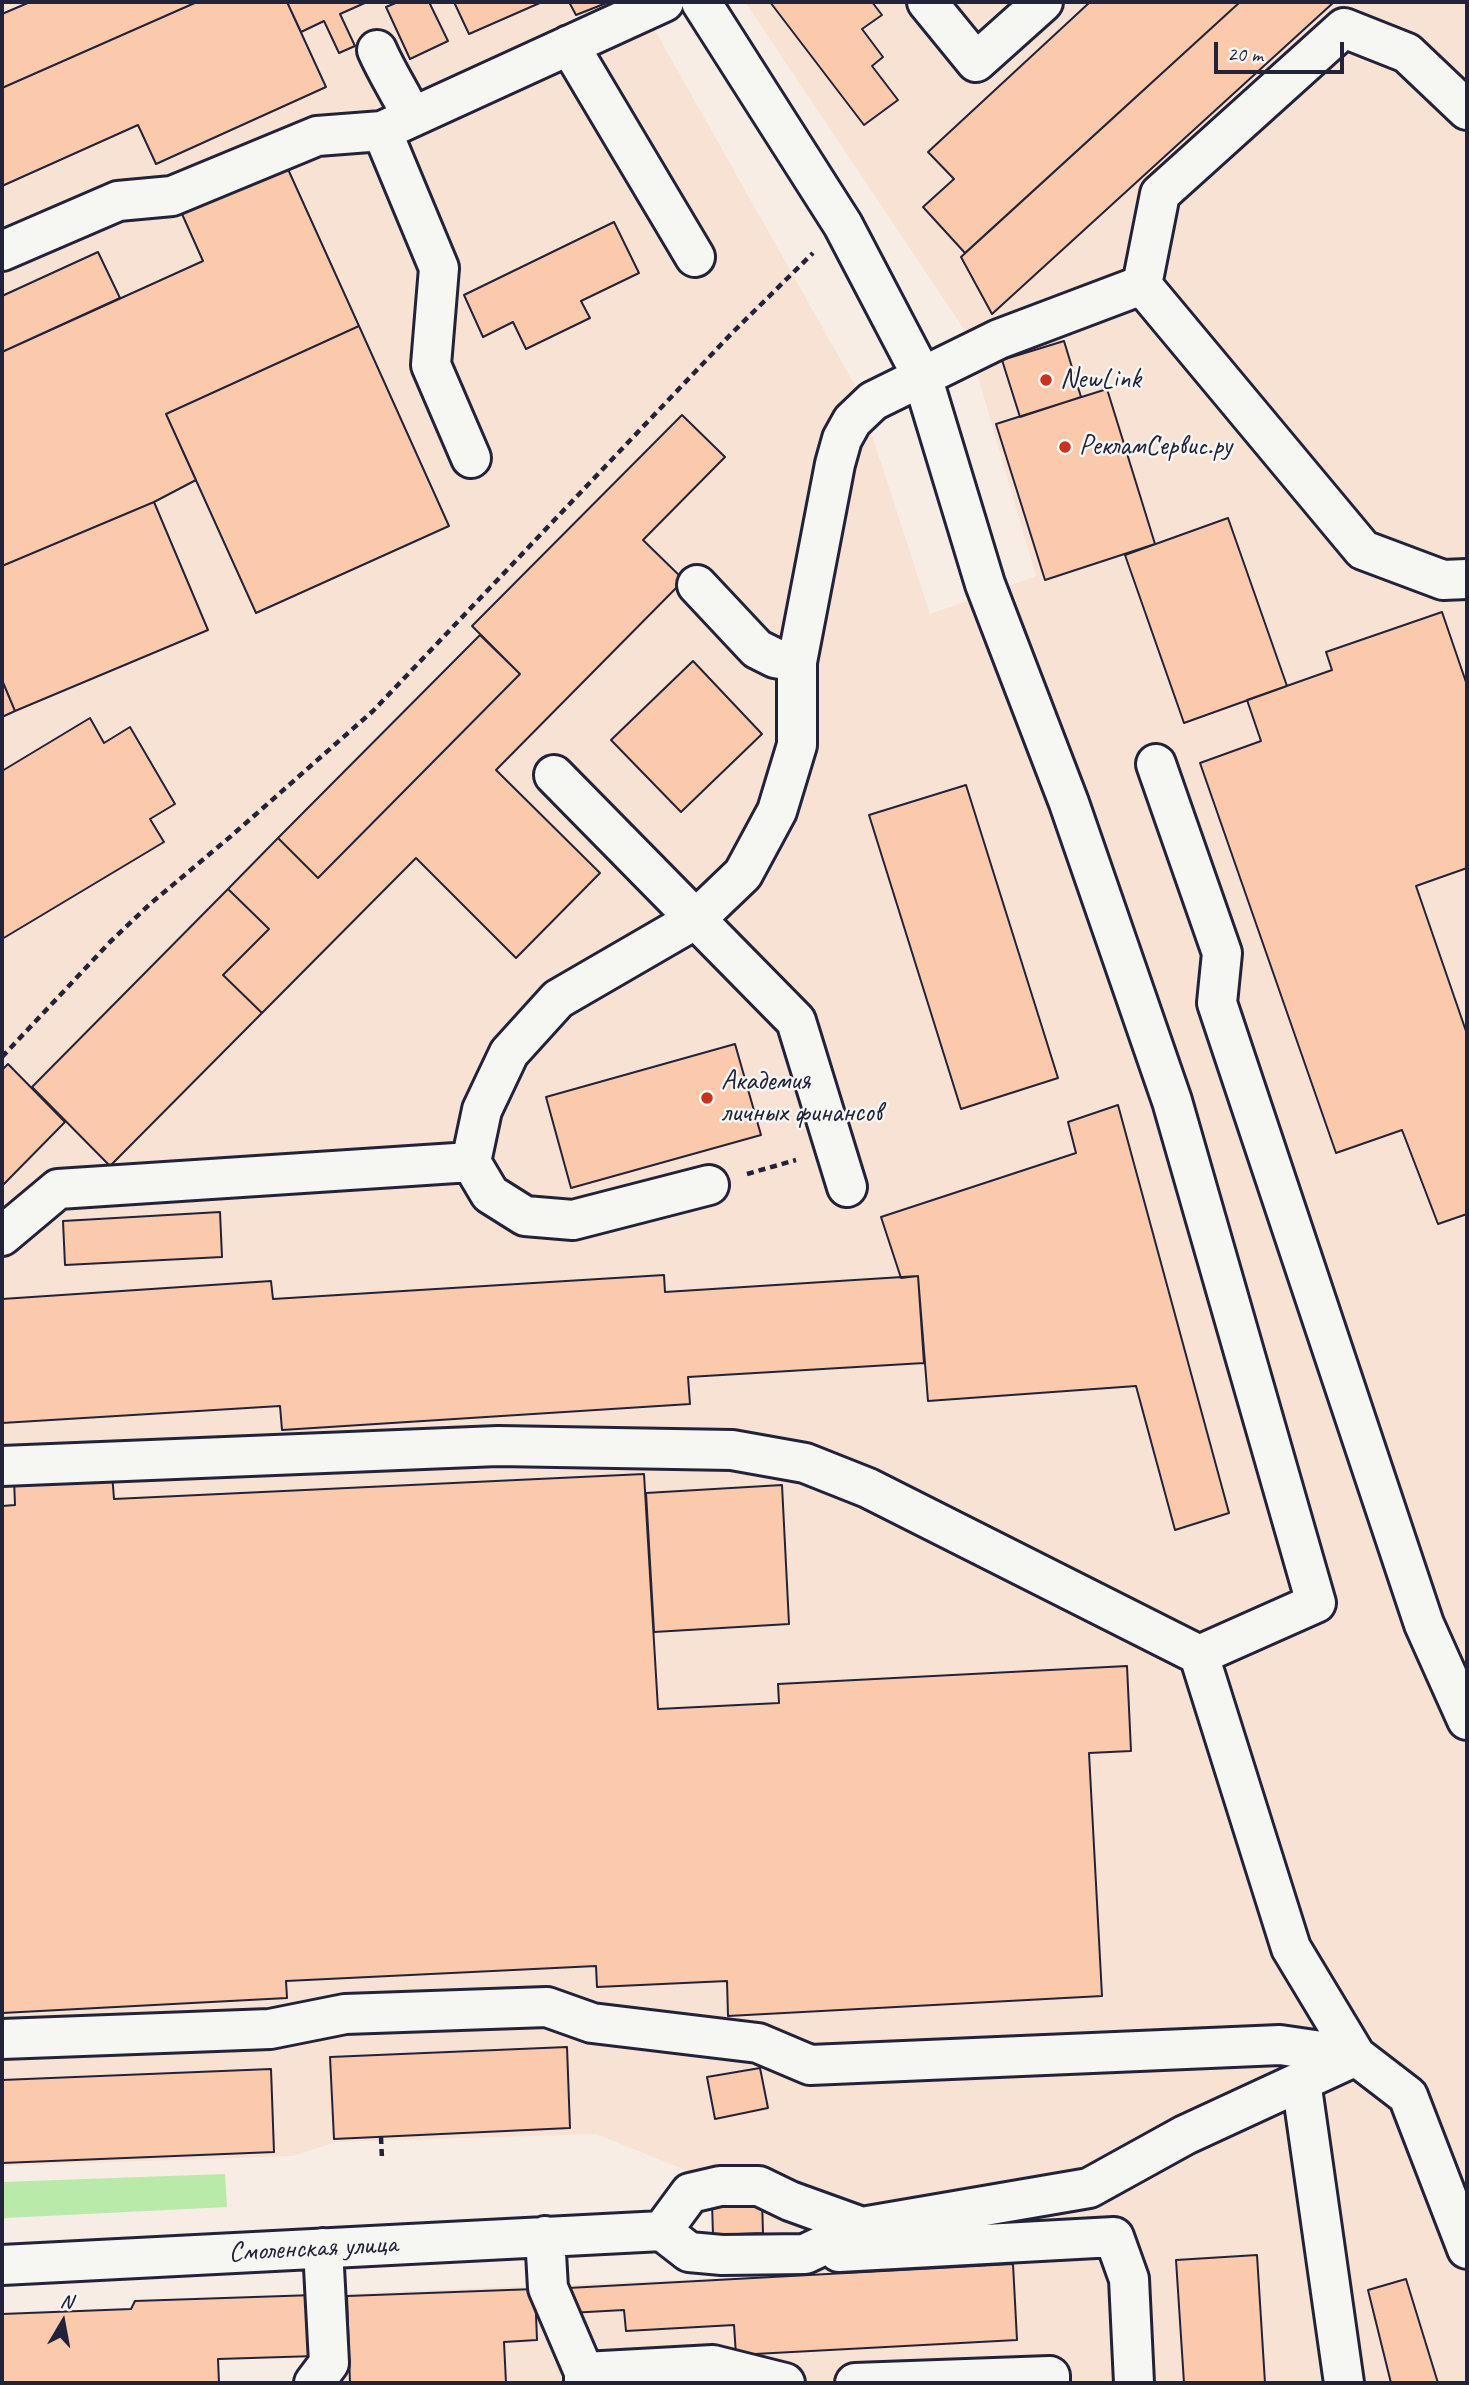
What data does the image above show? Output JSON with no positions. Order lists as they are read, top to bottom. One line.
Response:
{"streets":{"street":["Смоленская улица"]},"places":["NewLink","РекламСервис.ру","Академия личных финансов"],"scale_bar":"20 m","north":"top"}
